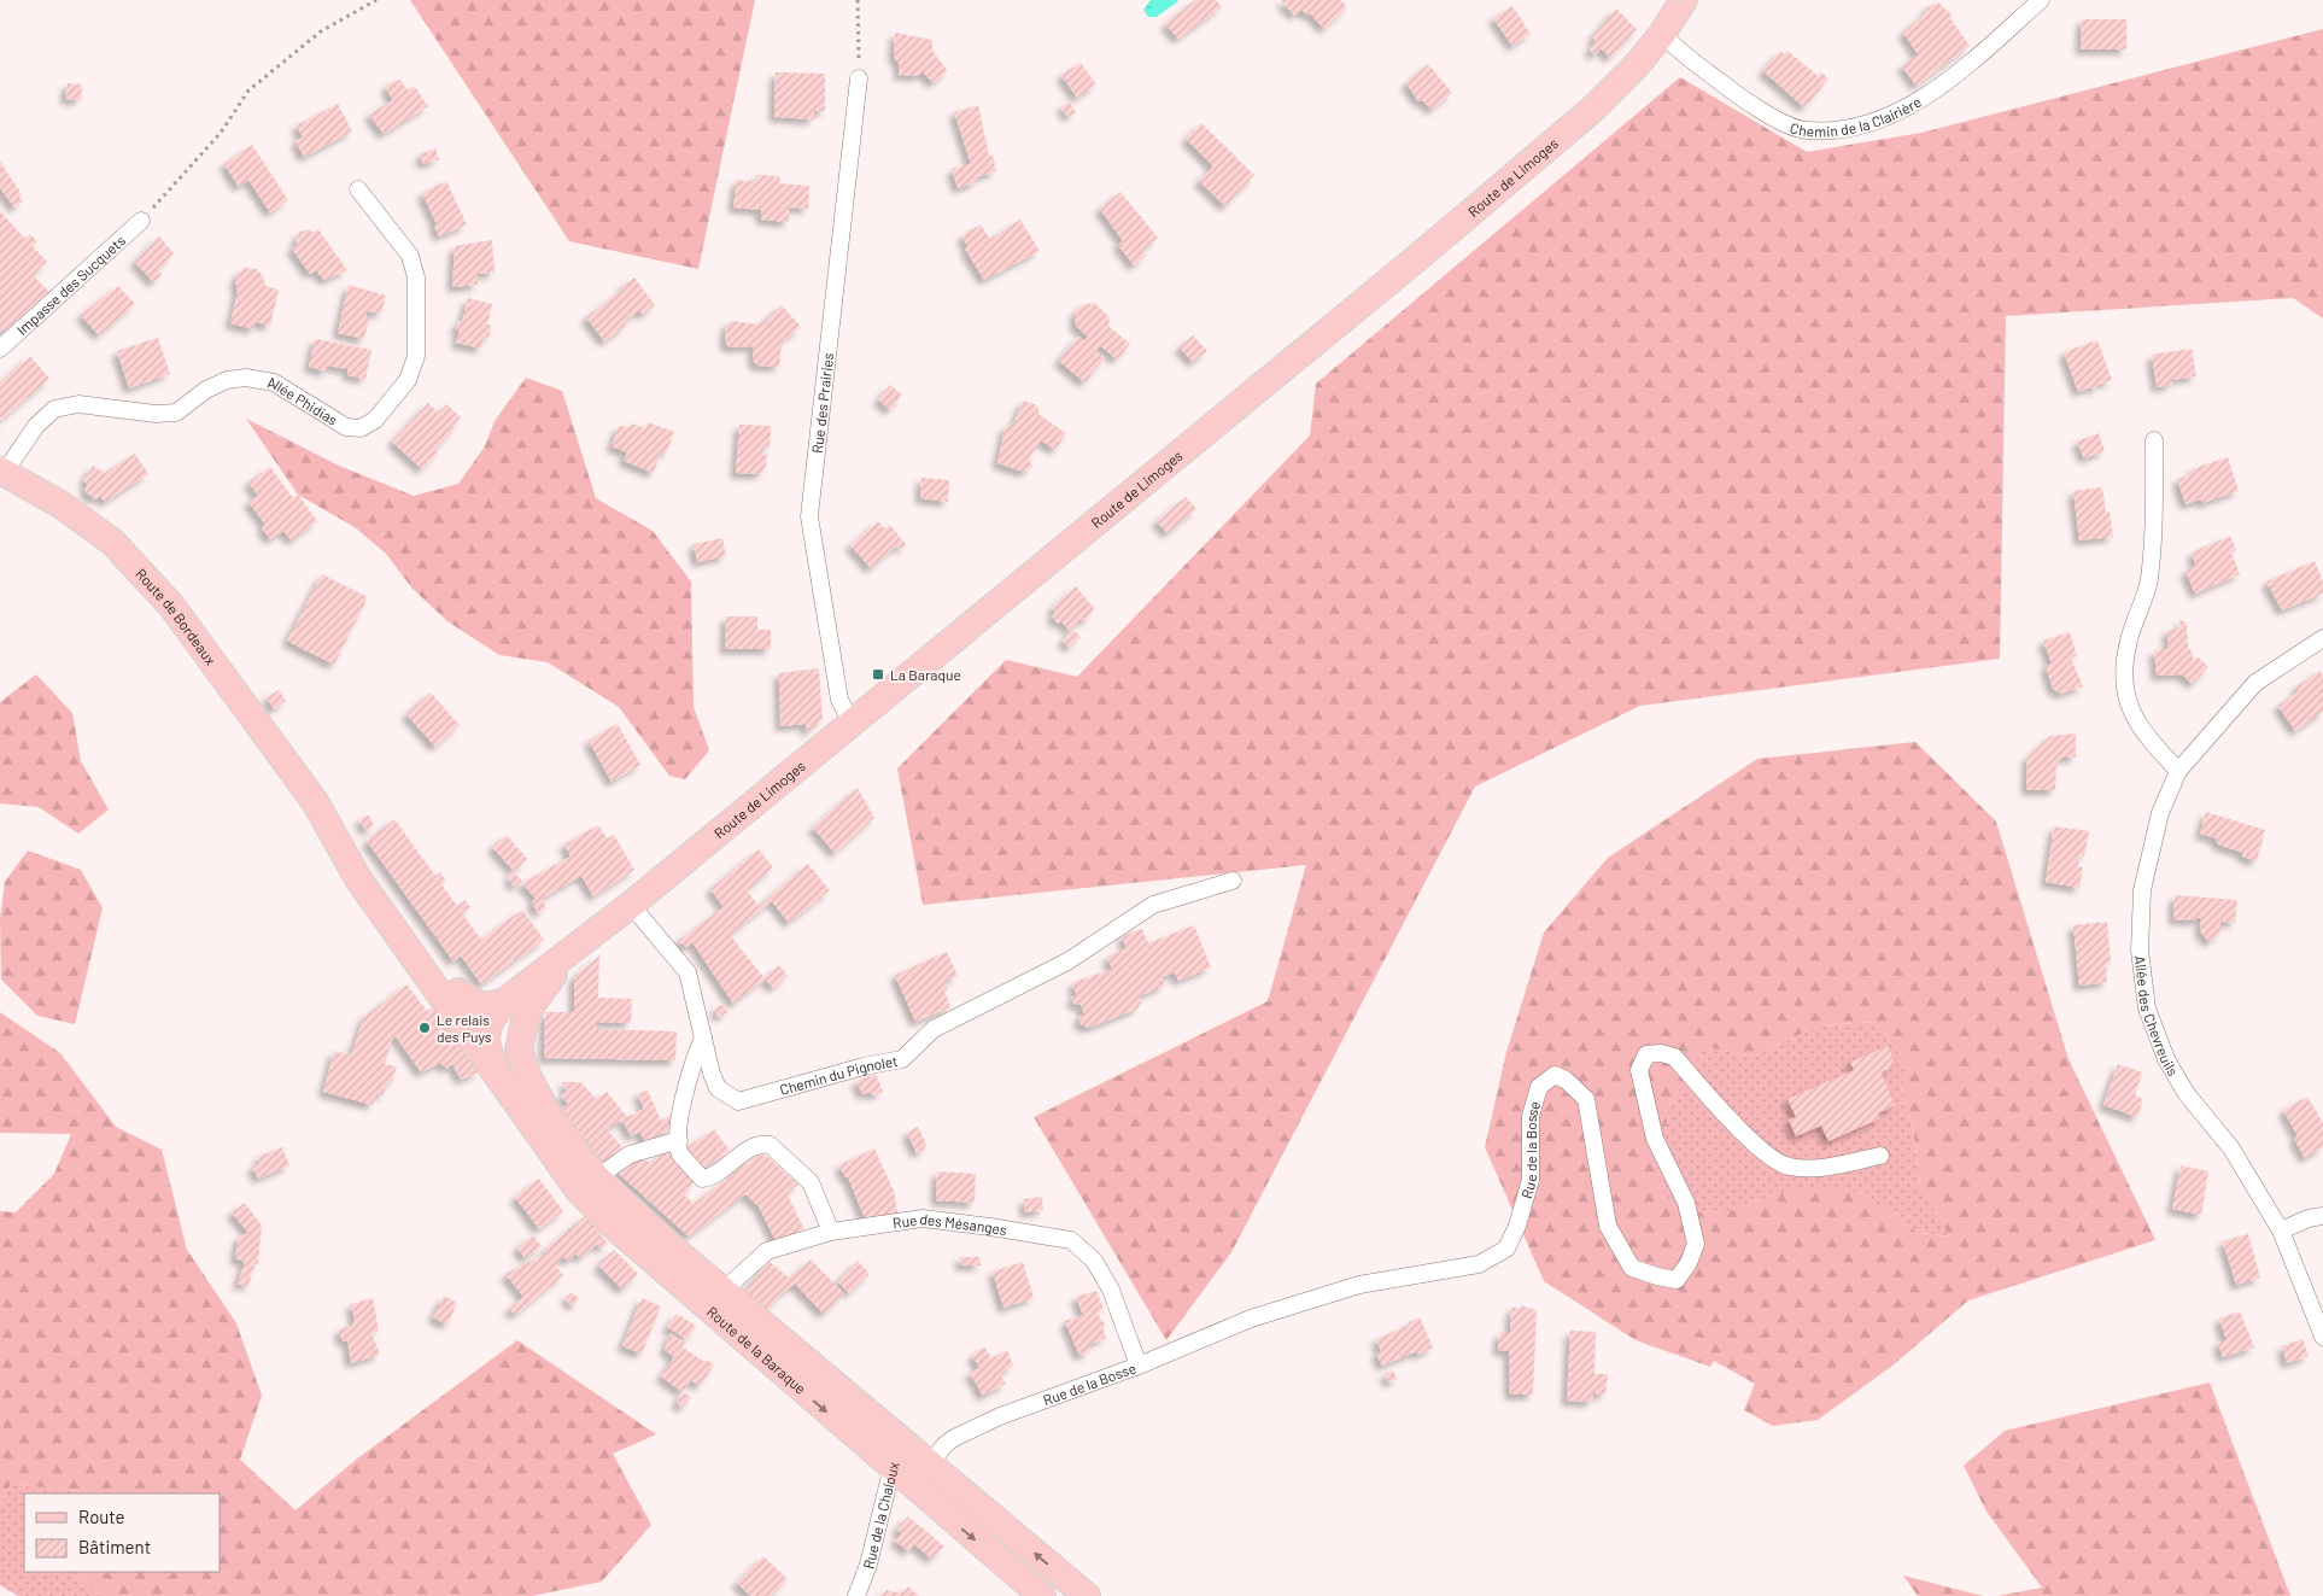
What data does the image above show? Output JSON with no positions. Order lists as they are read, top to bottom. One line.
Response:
{"streets":{"main road":["Route de Limoges","Route de Bordeaux","Route de la Baraque"],"street":["Chemin de la Clairière","Impasse des Sucquets","Allée Phidias","Rue des Prairies","Allée des Chevreuils","Chemin du Pignolet","Rue de la Bosse","Rue des Mésanges","Rue de la Chaloux"]},"crossings":[["Chemin de la Clairière","Route de Limoges"],["Route de Limoges","Rue des Prairies"],["Route de Limoges","Chemin du Pignolet"],["Route de Limoges","Route de la Baraque"],["Allée Phidias","Route de Bordeaux"],["Route de Bordeaux","Route de la Baraque"],["Rue de la Bosse","Rue des Mésanges"],["Rue de la Bosse","Route de la Baraque"],["Rue des Mésanges","Route de la Baraque"],["Route de la Baraque","Rue de la Chaloux"]],"places":{"transit":["La Baraque"],"other":["Le relais des Puys"]},"legend":["Route","Bâtiment"]}
